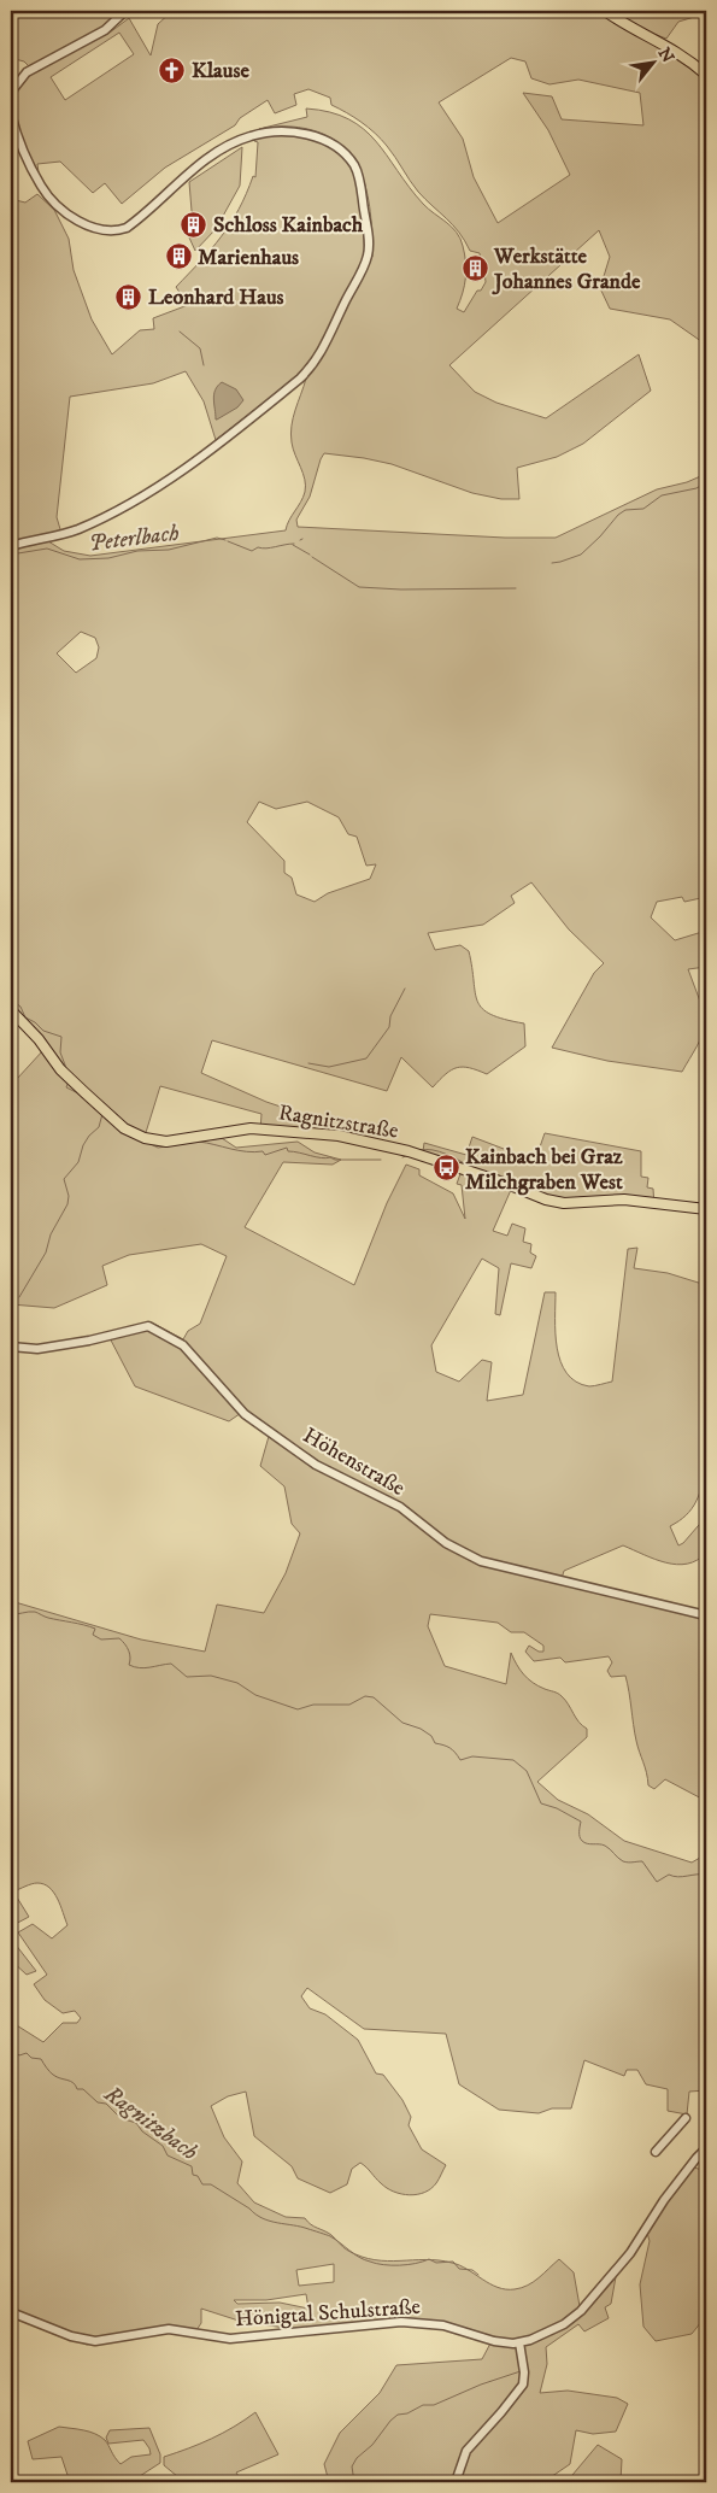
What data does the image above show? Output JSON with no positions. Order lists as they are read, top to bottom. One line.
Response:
{"streets":{"main road":["Ragnitzstraße"],"street":["Höhenstraße","Hönigtal Schulstraße"]},"water":["Peterlbach","Ragnitzbach"],"places":{"church":["Klause"],"building":["Schloss Kainbach","Marienhaus","Werkstätte Johannes Grande","Leonhard Haus"],"bus stop":["Kainbach bei Graz Milchgraben West"]},"north":"top right"}
